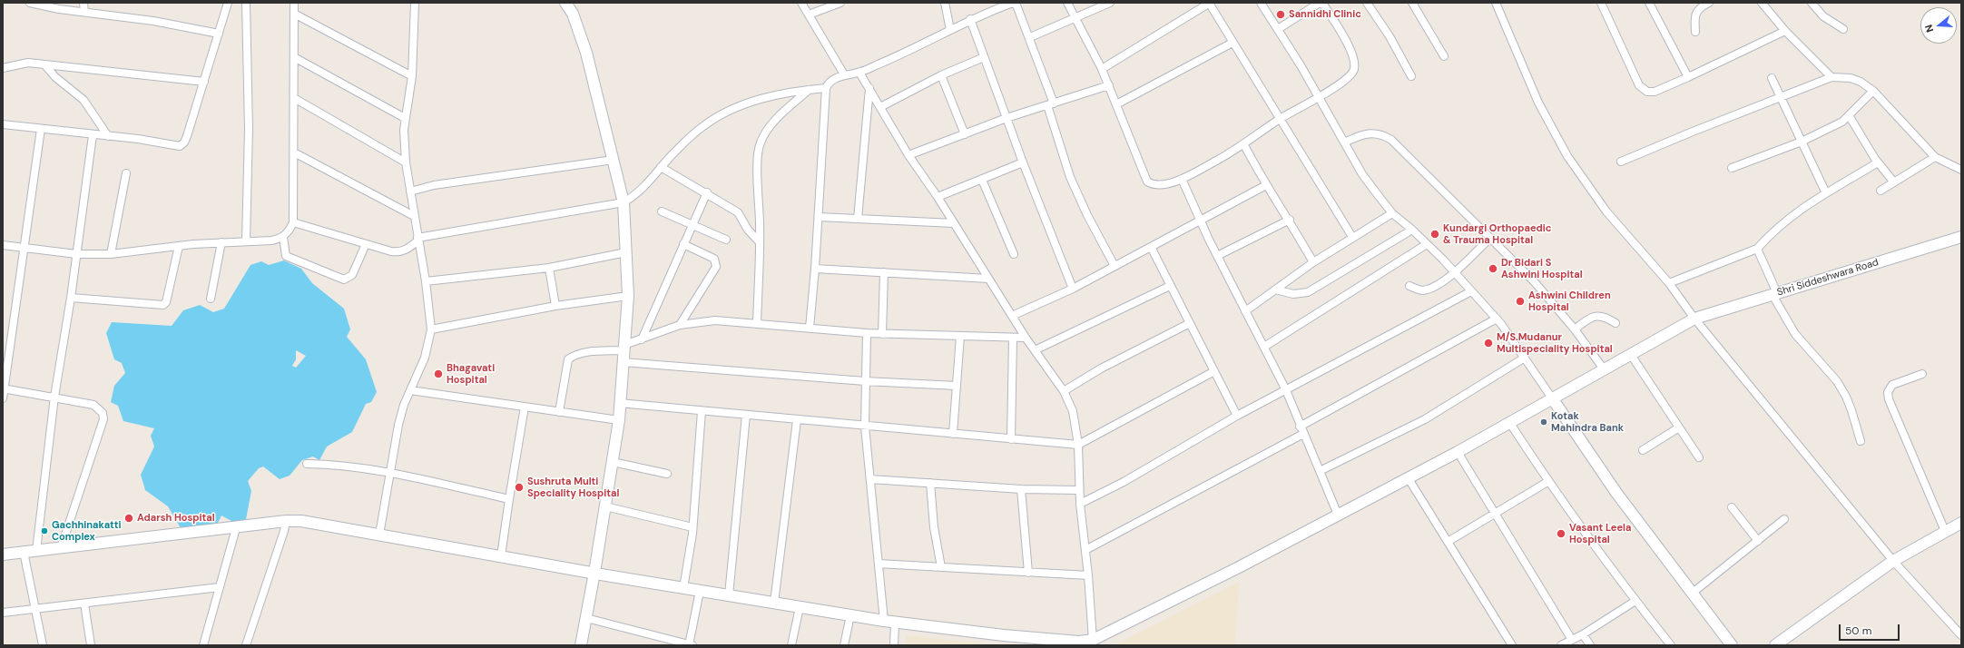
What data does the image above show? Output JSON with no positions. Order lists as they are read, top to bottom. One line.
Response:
{"streets":{"street":["Shri Siddeshwara Road"]},"places":["Sannidhi Clinic","Kundargi Orthopaedic & Trauma Hospital","Dr Bidari S Ashwini Hospital","Ashwini Children Hospital","M/S.Mudanur Multispeciality Hospital","Bhagavati Hospital","Kotak Mahindra Bank","Sushruta Multi Speciality Hospital","Adarsh Hospital","Gachhinakatti Complex","Vasant Leela Hospital"],"scale_bar":"50 m","north":"left"}
